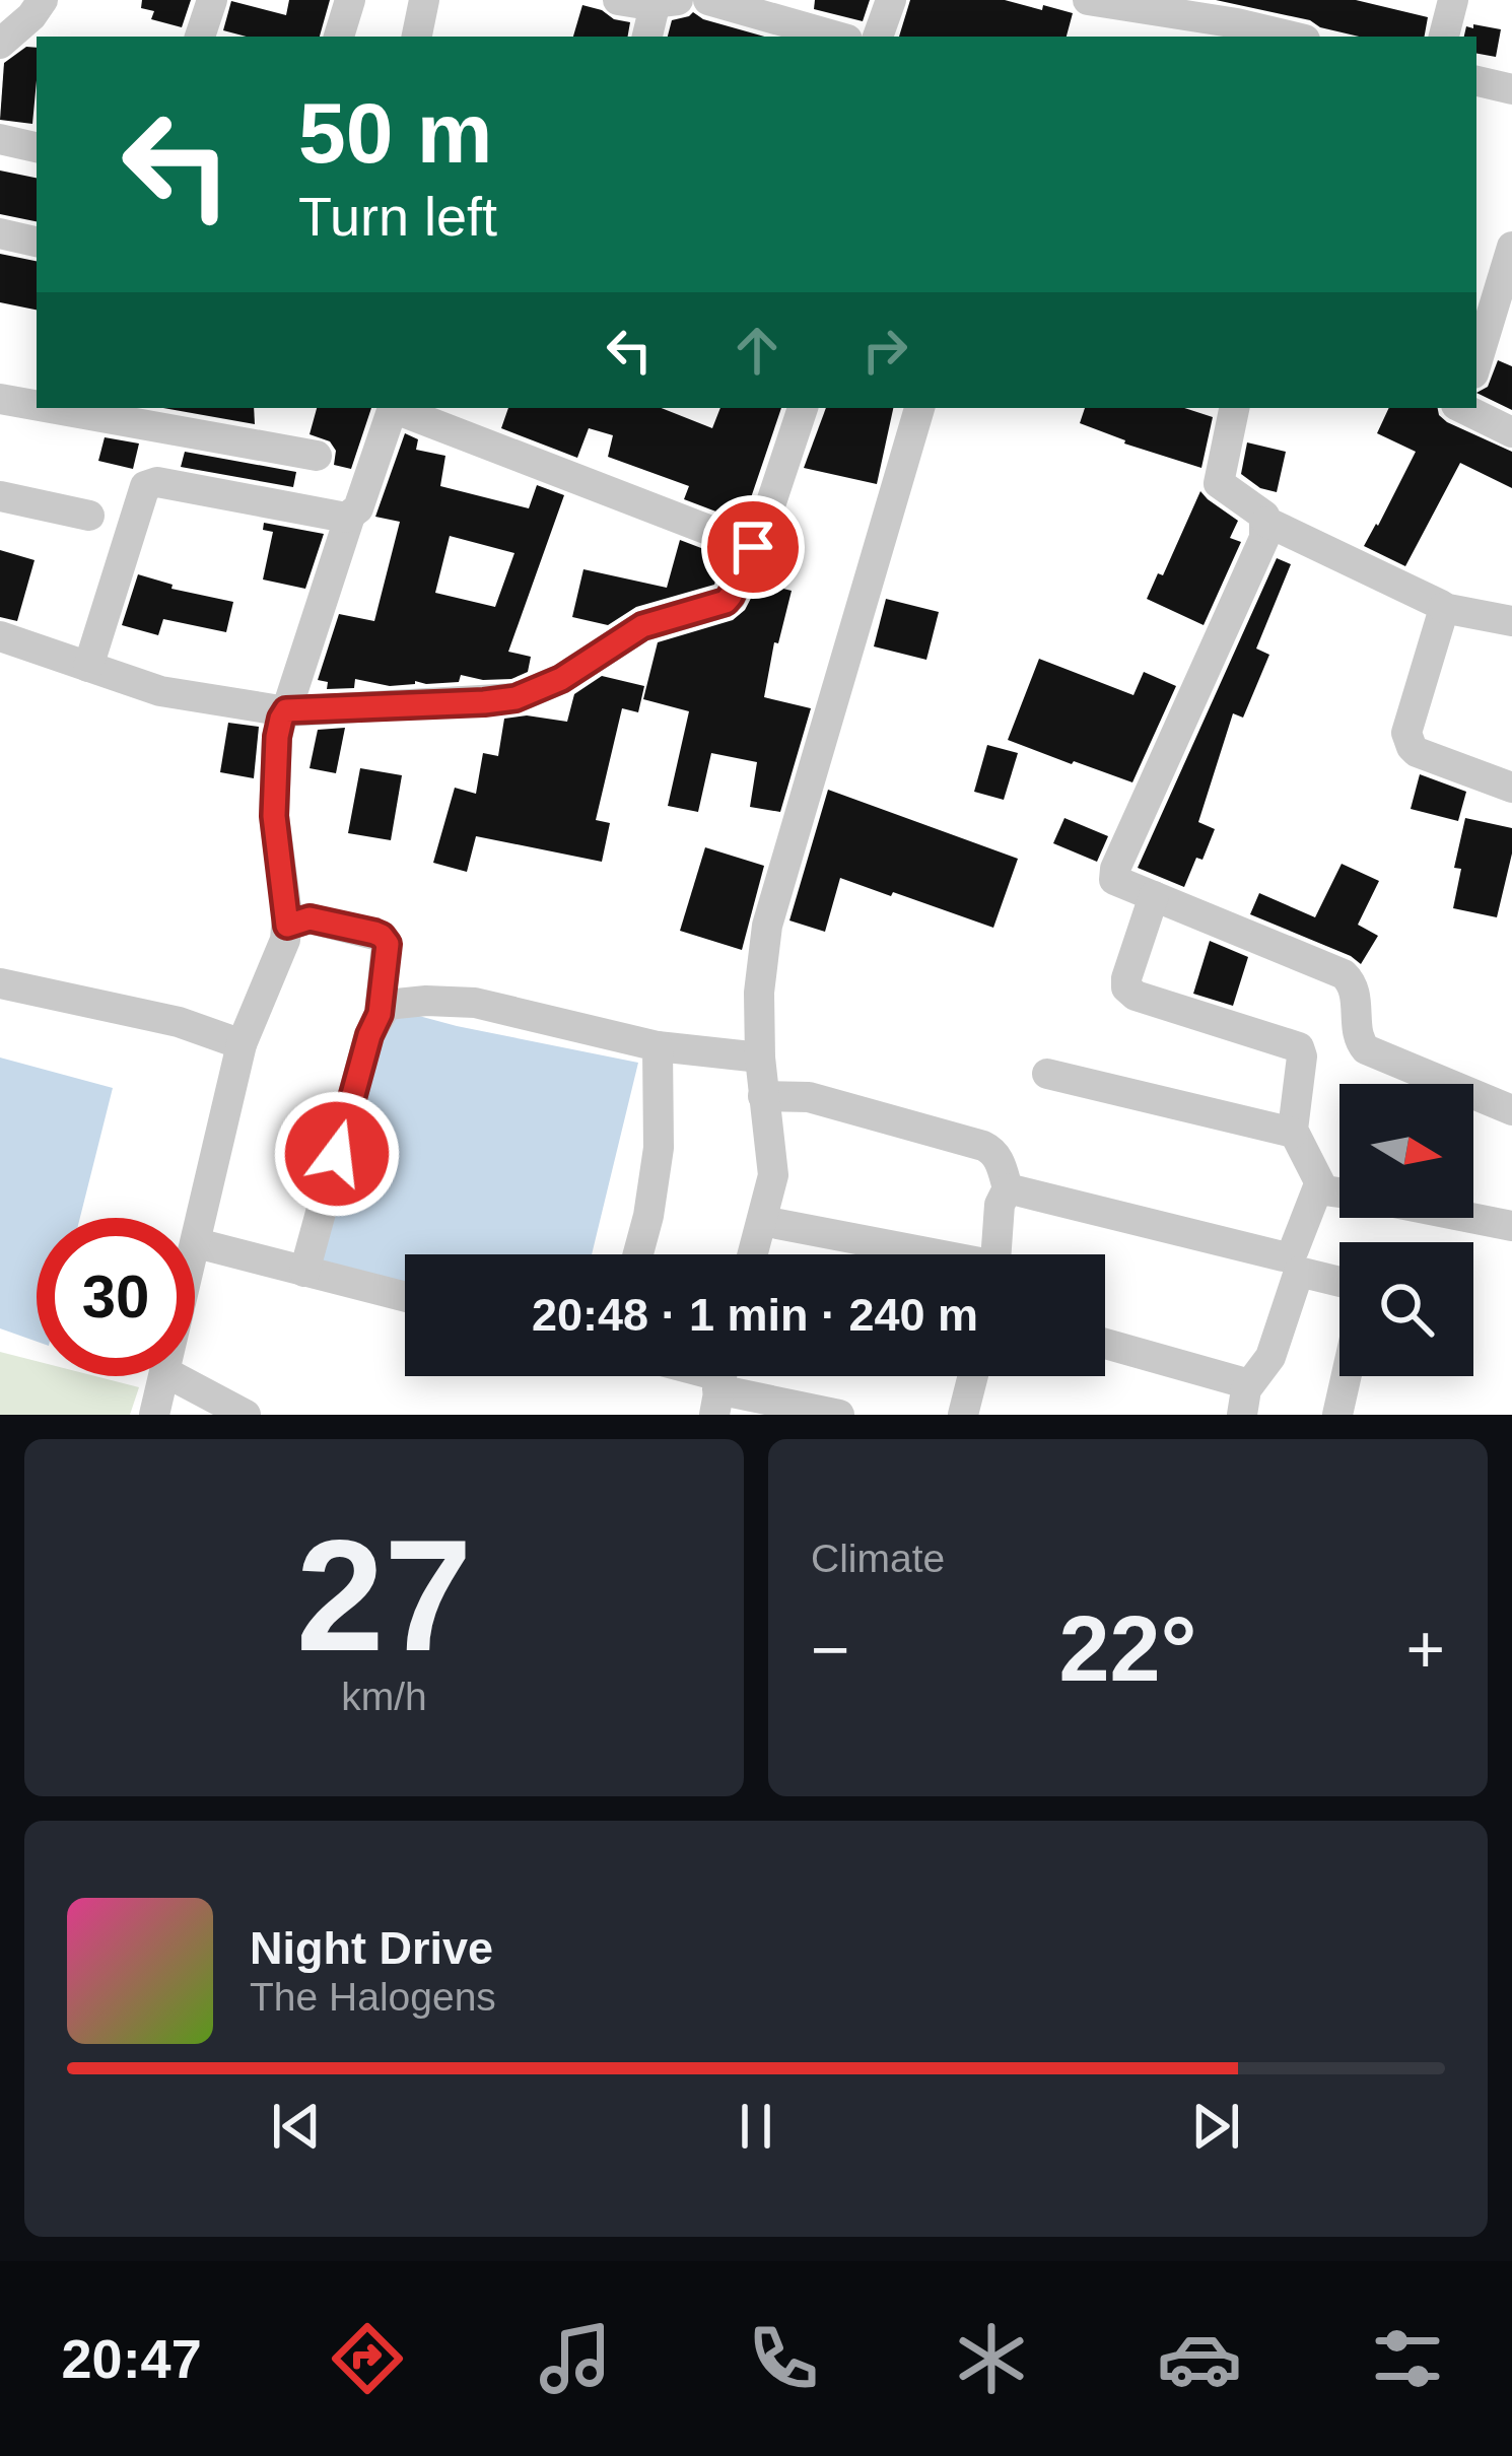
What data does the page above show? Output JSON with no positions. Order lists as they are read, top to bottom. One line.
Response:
{"north":"right","page":{"turn":["50 m","Turn left"],"limit":"30","trip":"20:48 · 1 min · 240 m","tile":[["27","km/h"],"Climate"],"heat":["−","22°","+"],"song":["Night Drive","The Halogens"],"tabs":"20:47"}}
